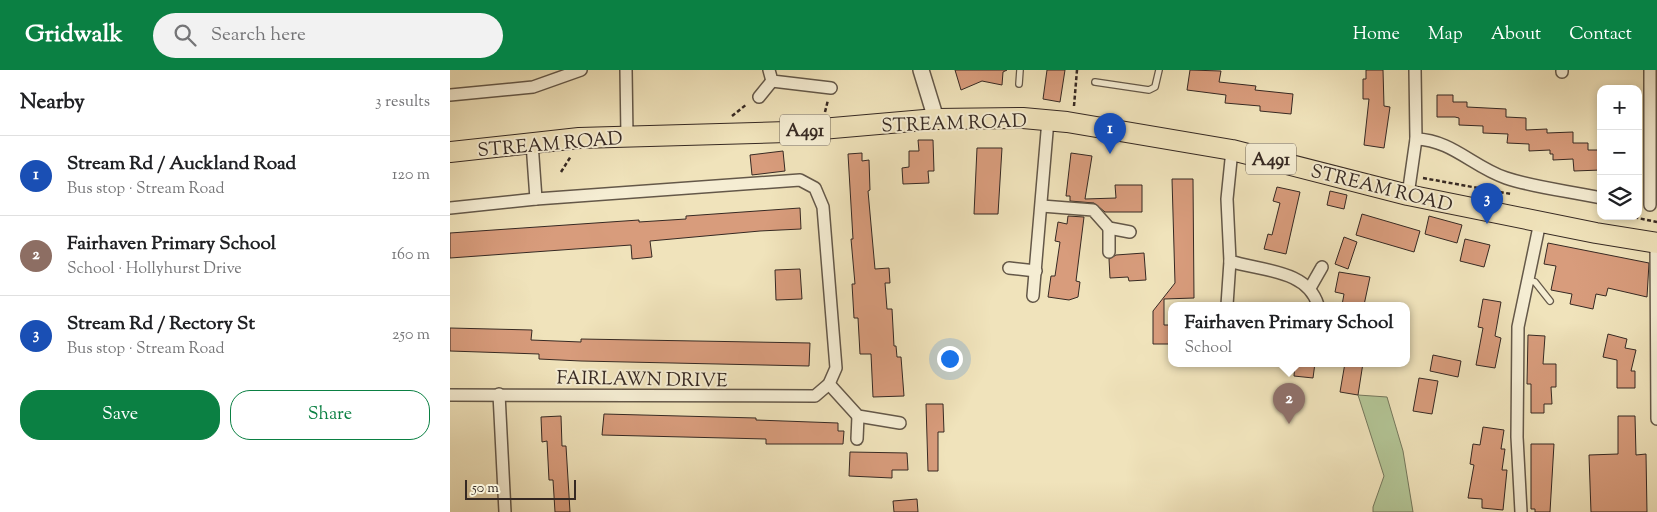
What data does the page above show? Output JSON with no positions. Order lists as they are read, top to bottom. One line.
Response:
{"streets":{"highway":["STREAM ROAD","A491"],"street":["FAIRLAWN DRIVE"]},"scale_bar":"50 m","page":{"header":"Gridwalk","search":"Search here","nav":["Home","Map","About","Contact"],"heading":["Nearby","3 results"],"map_buttons":["+","−"],"pins":["1","3","2"],"list":[{"mark":"1","name":"Stream Rd / Auckland Road","note":"Bus stop · Stream Road","value":"120 m"},{"mark":"2","name":"Fairhaven Primary School","note":"School · Hollyhurst Drive","value":"160 m"},{"mark":"3","name":"Stream Rd / Rectory St","note":"Bus stop · Stream Road","value":"250 m"}],"popup":["Fairhaven Primary School","School"],"buttons":["Save","Share"],"scale":"50 m"}}
